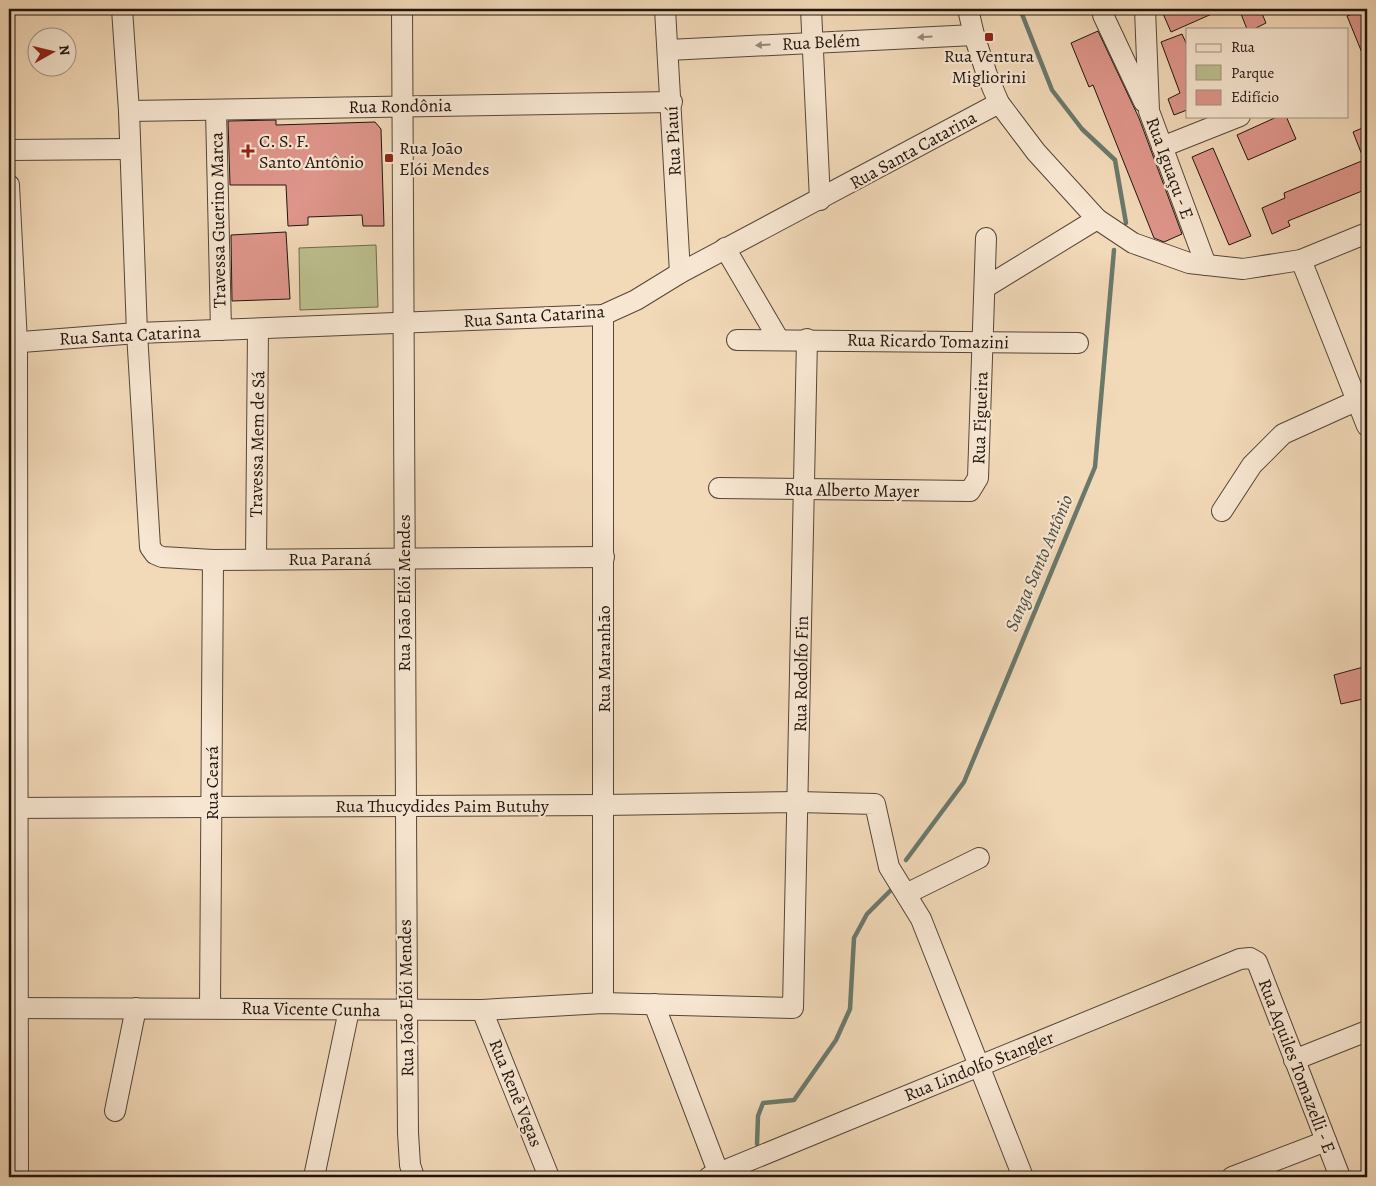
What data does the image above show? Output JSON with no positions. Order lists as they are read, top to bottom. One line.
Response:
{"streets":{"street":["Rua Belém","Rua Rondônia","Rua Piauí","Rua Santa Catarina","Rua Iguaçu - E","Travessa Guerino Marca","Rua Ricardo Tomazini","Rua Figueira","Travessa Mem de Sá","Rua Alberto Mayer","Rua Paraná","Rua João Elói Mendes","Rua Maranhão","Rua Rodolfo Fin","Rua Ceará","Rua Thucydides Paim Butuhy","Rua Vicente Cunha","Rua Lindolfo Stangler","Rua Aquiles Tomazelli - E","Rua Renê Vegas"]},"crossings":[["Rua Belém","Rua Piauí"],["Rua Rondônia","Rua Piauí"],["Rua Rondônia","Travessa Guerino Marca"],["Rua Rondônia","Rua João Elói Mendes"],["Rua Piauí","Rua Santa Catarina"],["Rua Santa Catarina","Travessa Guerino Marca"],["Rua Santa Catarina","Travessa Mem de Sá"],["Rua Santa Catarina","Rua Paraná"],["Rua Santa Catarina","Rua João Elói Mendes"],["Rua Santa Catarina","Rua Maranhão"],["Rua Ricardo Tomazini","Rua Figueira"],["Rua Ricardo Tomazini","Rua Rodolfo Fin"],["Rua Figueira","Rua Alberto Mayer"],["Travessa Mem de Sá","Rua Paraná"],["Rua Alberto Mayer","Rua Rodolfo Fin"],["Rua Paraná","Rua João Elói Mendes"],["Rua Paraná","Rua Maranhão"],["Rua Paraná","Rua Ceará"],["Rua João Elói Mendes","Rua Thucydides Paim Butuhy"],["Rua João Elói Mendes","Rua Vicente Cunha"],["Rua Maranhão","Rua Thucydides Paim Butuhy"],["Rua Maranhão","Rua Vicente Cunha"],["Rua Rodolfo Fin","Rua Thucydides Paim Butuhy"],["Rua Rodolfo Fin","Rua Vicente Cunha"],["Rua Ceará","Rua Thucydides Paim Butuhy"],["Rua Ceará","Rua Vicente Cunha"],["Rua Vicente Cunha","Rua Renê Vegas"],["Rua Lindolfo Stangler","Rua Aquiles Tomazelli - E"]],"one_way":["Rua Belém"],"water":["Sanga Santo Antônio"],"places":{"transit":["Rua Ventura Migliorini","Rua João Elói Mendes"],"health":["C. S. F. Santo Antônio"]},"legend":["Rua","Parque","Edifício"],"north":"right"}
